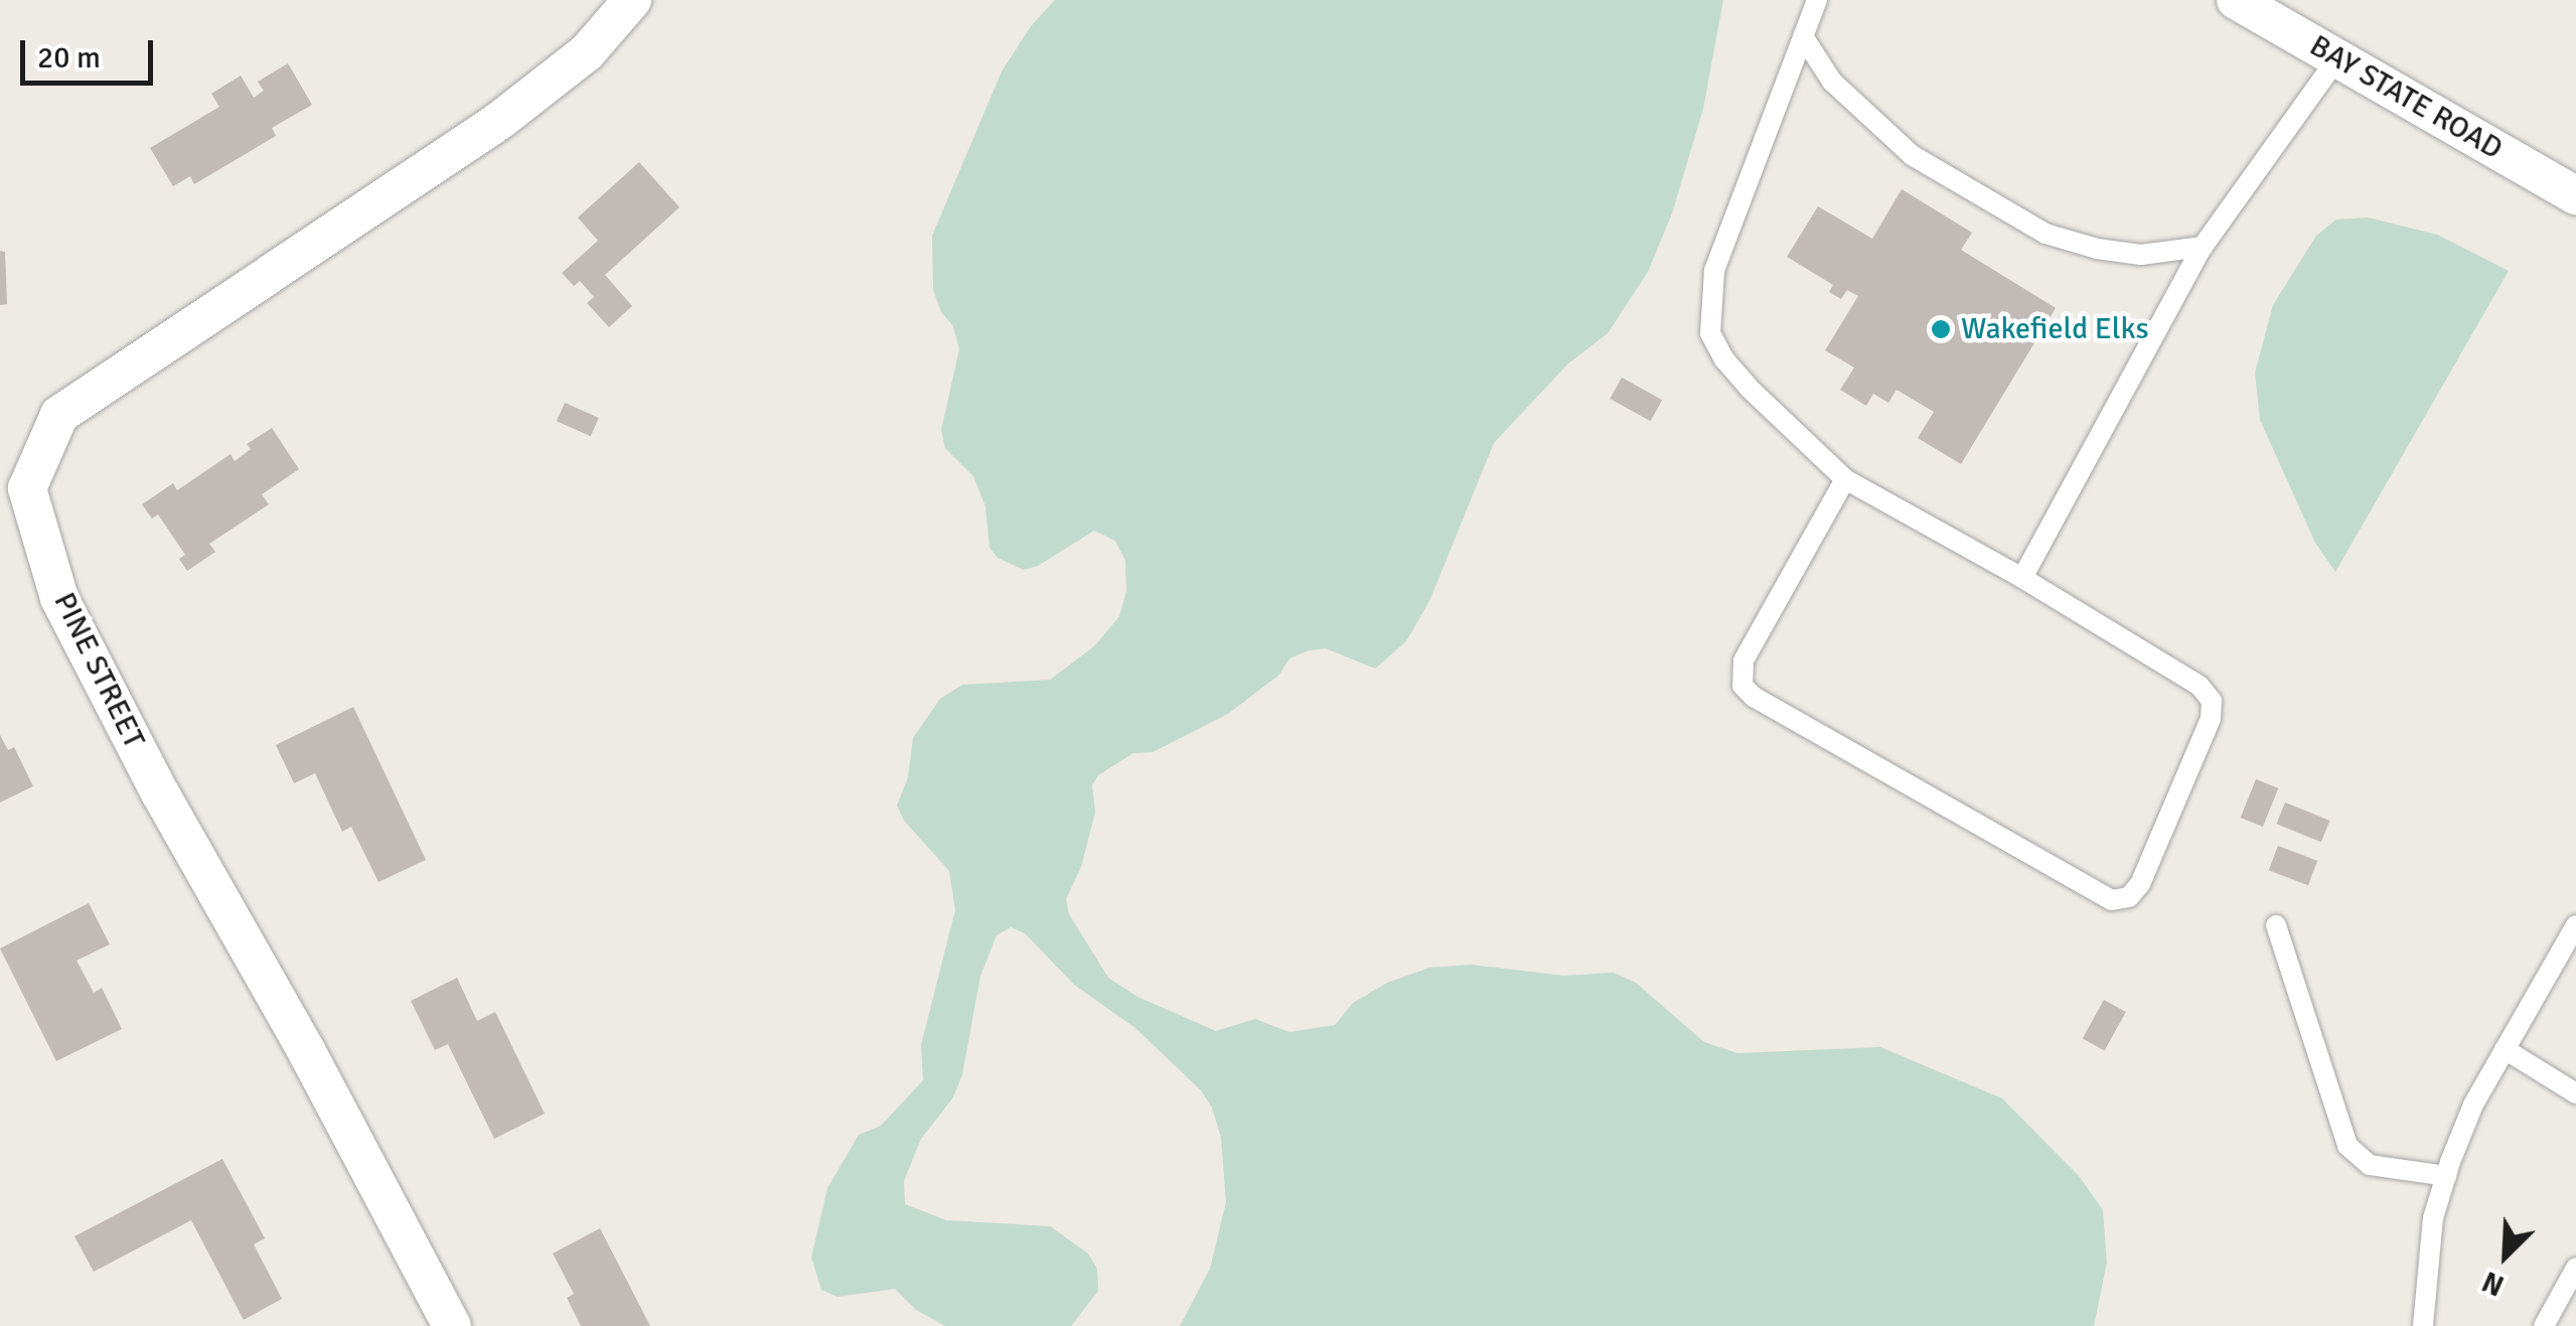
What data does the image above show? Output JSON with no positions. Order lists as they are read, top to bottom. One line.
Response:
{"streets":{"street":["BAY STATE ROAD","PINE STREET"]},"places":["Wakefield Elks"],"scale_bar":"20 m","north":"bottom left"}
